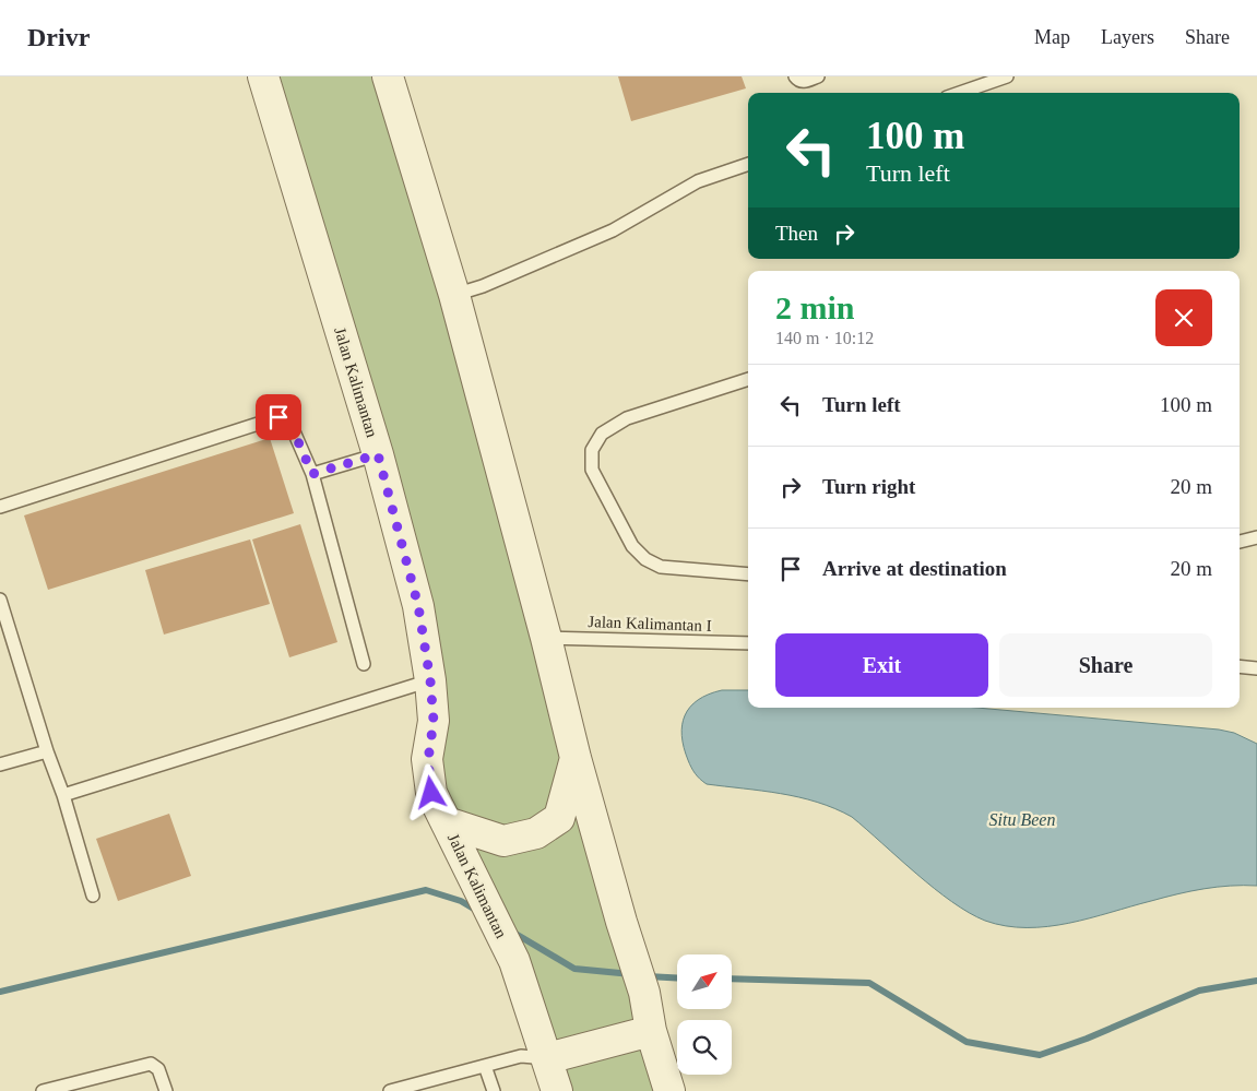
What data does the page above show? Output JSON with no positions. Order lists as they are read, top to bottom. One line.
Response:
{"streets":{"street":["Jalan Kalimantan"],"lane":["Jalan Kalimantan I"]},"water":["Situ Been"],"north":"top right","page":{"header":"Drivr","nav":["Map","Layers","Share"],"turn":["100 m","Turn left"],"then":"Then","heading":["2 min","140 m · 10:12"],"list":[{"name":"Turn left","value":"100 m"},{"name":"Turn right","value":"20 m"},{"name":"Arrive at destination","value":"20 m"}],"buttons":["Exit","Share"]}}
